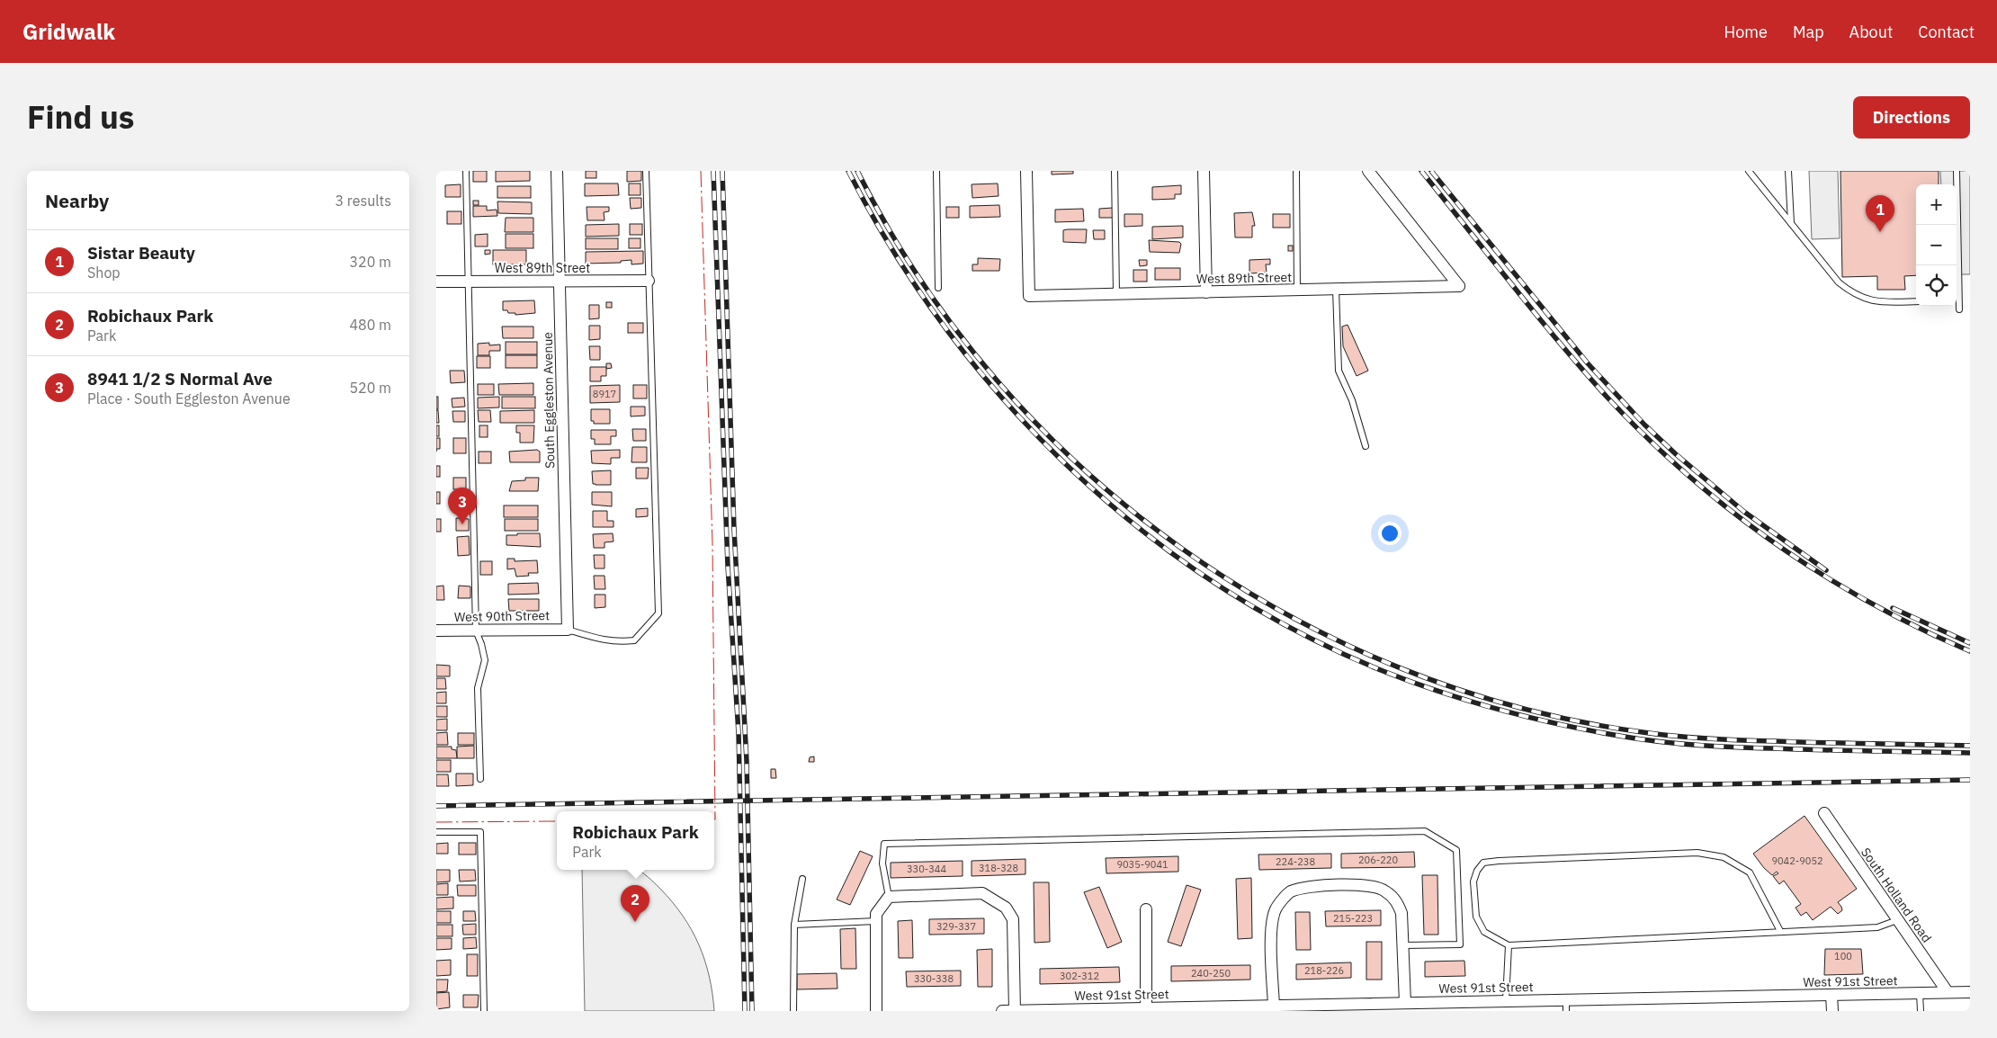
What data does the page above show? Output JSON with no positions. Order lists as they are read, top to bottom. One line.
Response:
{"streets":{"street":["West 89th Street","South Eggleston Avenue","West 90th Street","South Holland Road","West 91st Street"]},"crossings":[["West 89th Street","South Eggleston Avenue"],["South Eggleston Avenue","West 90th Street"],["South Holland Road","West 91st Street"]],"house_numbers":["8917","206-220","9042-9052","224-238","9035-9041","318-328","330-344","215-223","329-337","100","218-226","240-250","302-312","330-338"],"page":{"header":"Gridwalk","nav":["Home","Map","About","Contact"],"title":"Find us","buttons":"Directions","heading":["Nearby","3 results"],"map_buttons":["+","−"],"pins":["1","3","2"],"list":[{"mark":"1","name":"Sistar Beauty","note":"Shop","value":"320 m"},{"mark":"2","name":"Robichaux Park","note":"Park","value":"480 m"},{"mark":"3","name":"8941 1/2 S Normal Ave","note":"Place · South Eggleston Avenue","value":"520 m"}],"popup":["Robichaux Park","Park"]}}
